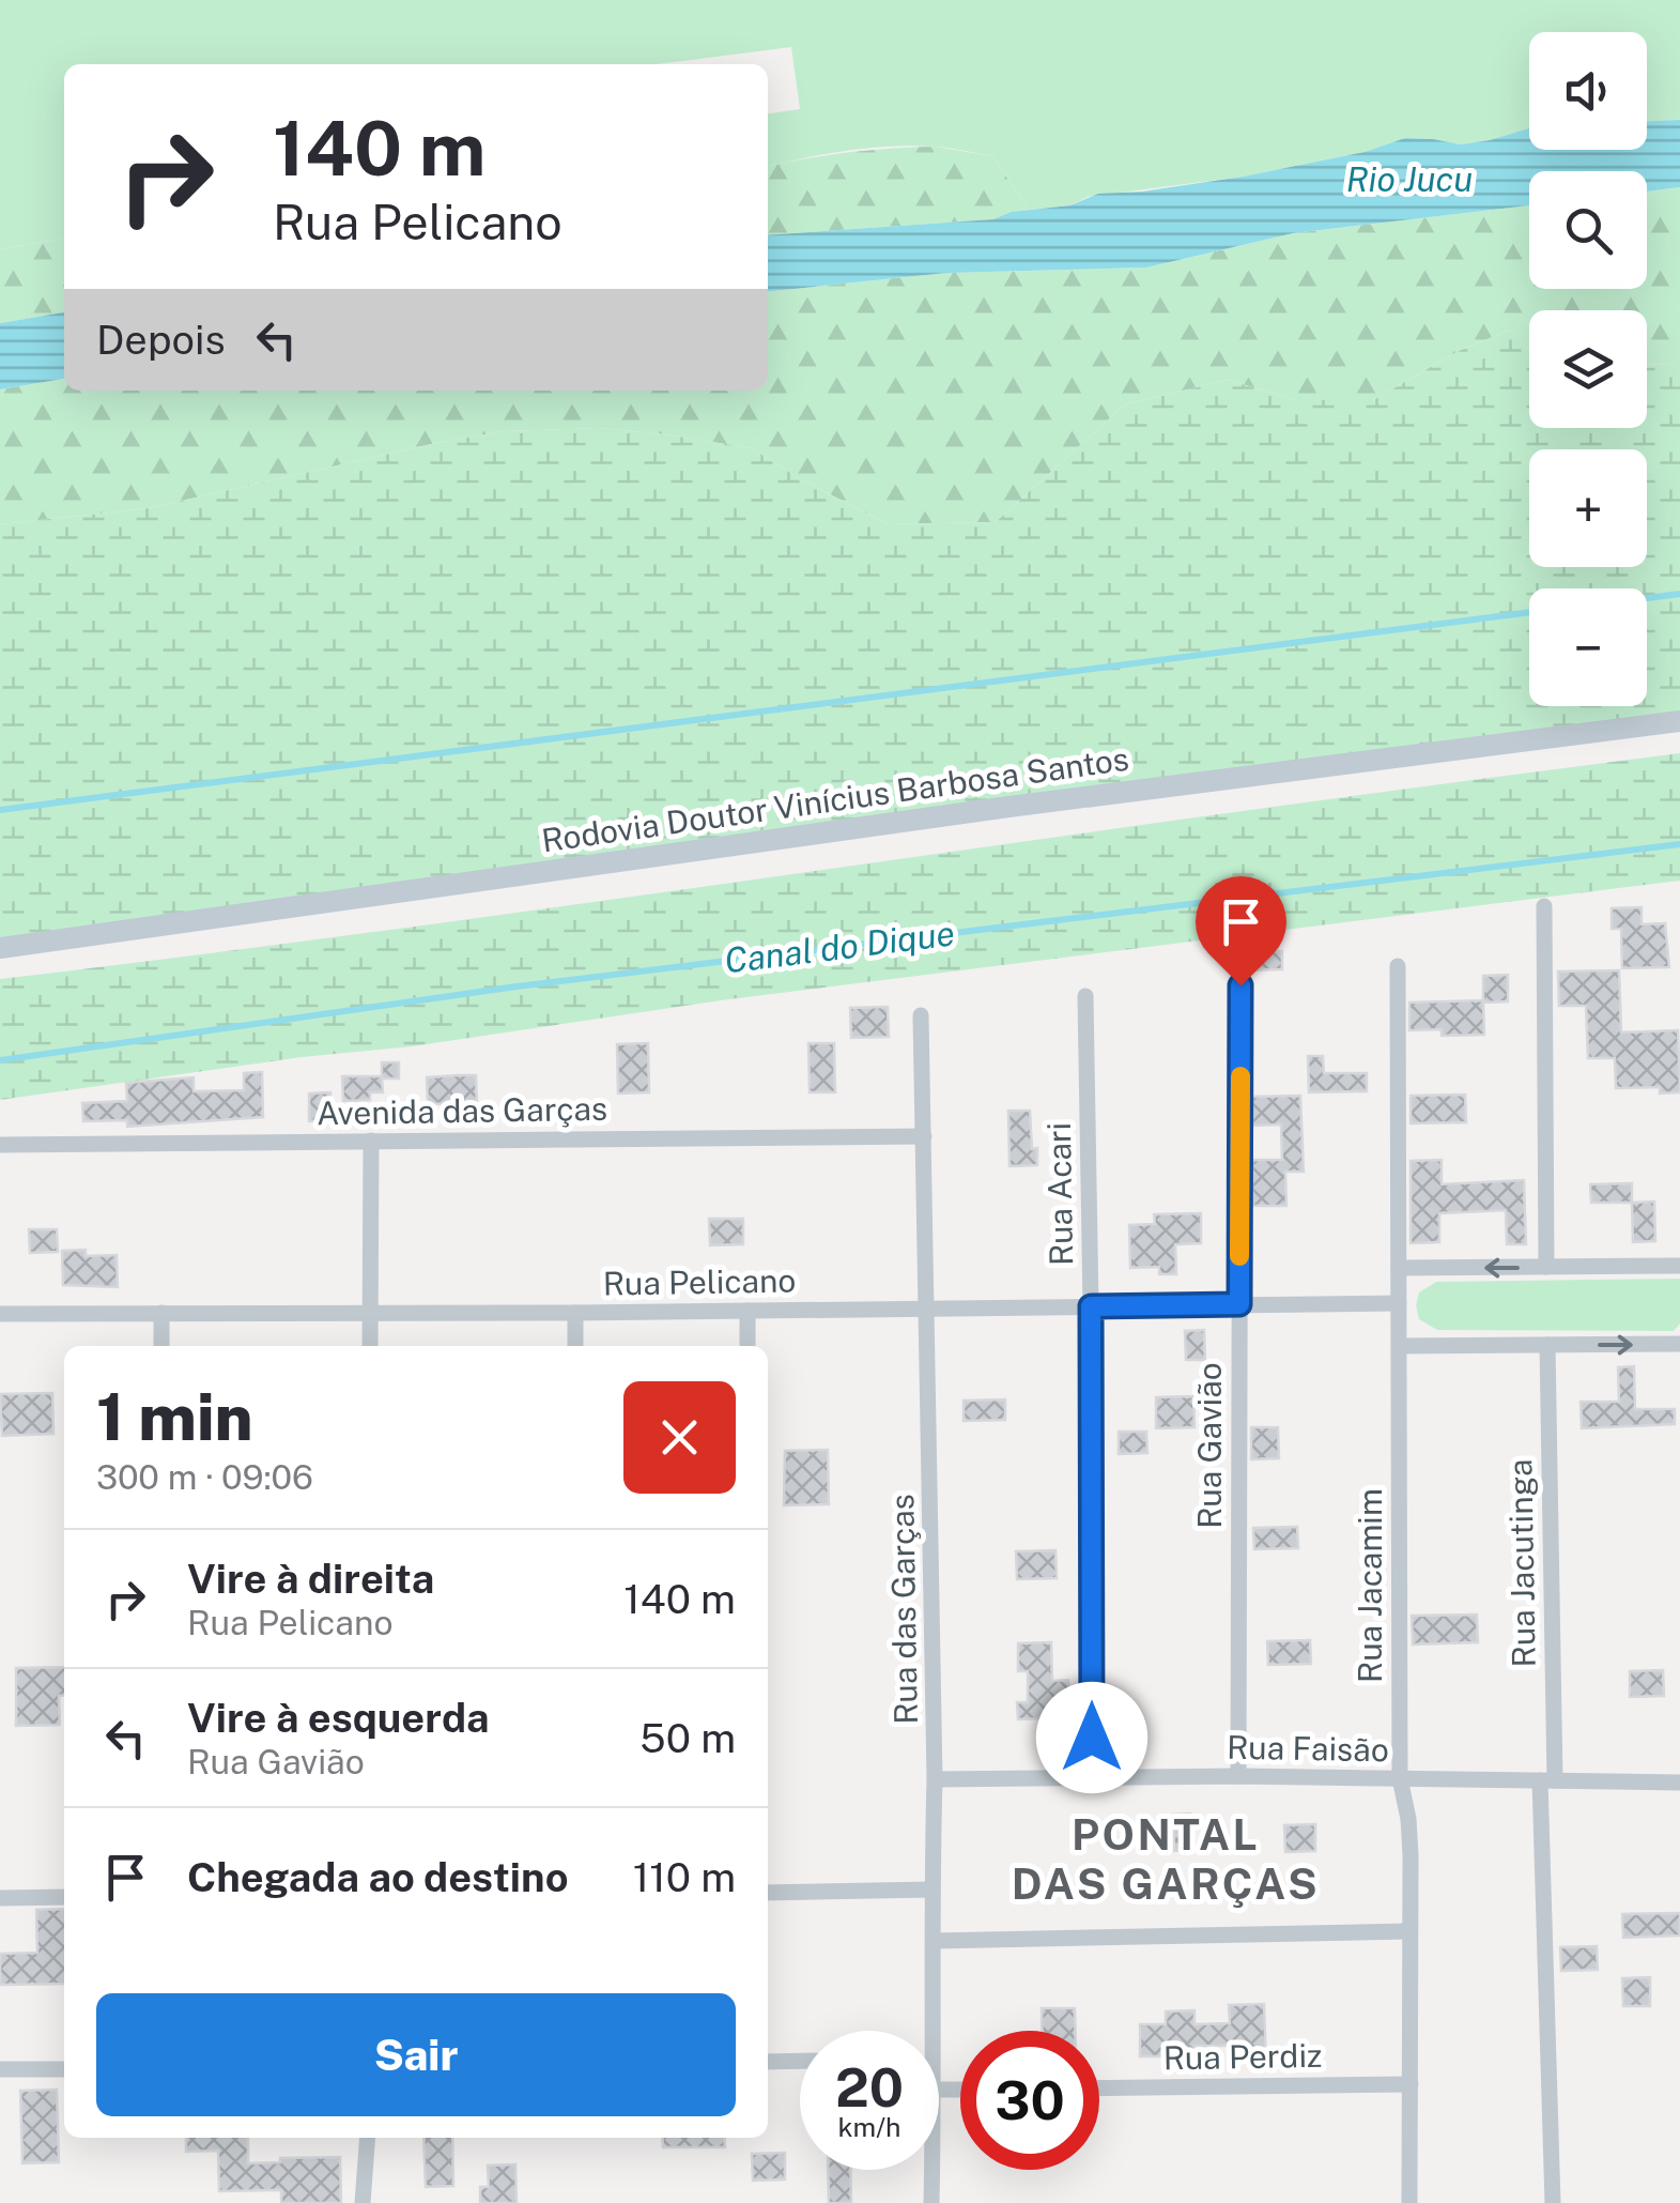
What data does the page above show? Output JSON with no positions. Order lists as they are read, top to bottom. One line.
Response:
{"streets":{"main road":["Rodovia Doutor Vinícius Barbosa Santos"],"street":["Avenida das Garças","Rua Acari","Rua Pelicano","Rua Gavião","Rua Jacutinga","Rua Jacamim","Rua das Garças","Rua Faisão","Rua Perdiz"]},"crossings":[["Avenida das Garças","Rua das Garças"],["Rua Acari","Rua Pelicano"],["Rua Acari","Rua Faisão"],["Rua Pelicano","Rua Gavião"],["Rua Pelicano","Rua Jacamim"],["Rua Pelicano","Rua das Garças"],["Rua Gavião","Rua Faisão"],["Rua Jacutinga","Rua Faisão"],["Rua Jacamim","Rua Faisão"],["Rua Jacamim","Rua Perdiz"],["Rua das Garças","Rua Faisão"]],"districts":["PONTAL DAS GARÇAS"],"water":["Rio Jucu","Canal do Dique"],"page":{"map_buttons":["+","−"],"turn":["140 m","Rua Pelicano"],"then":"Depois","heading":["1 min","300 m · 09:06"],"list":[{"name":"Vire à direita","note":"Rua Pelicano","value":"140 m"},{"name":"Vire à esquerda","note":"Rua Gavião","value":"50 m"},{"name":"Chegada ao destino","value":"110 m"}],"buttons":"Sair","speed":"20 km/h","limit":"30"}}
